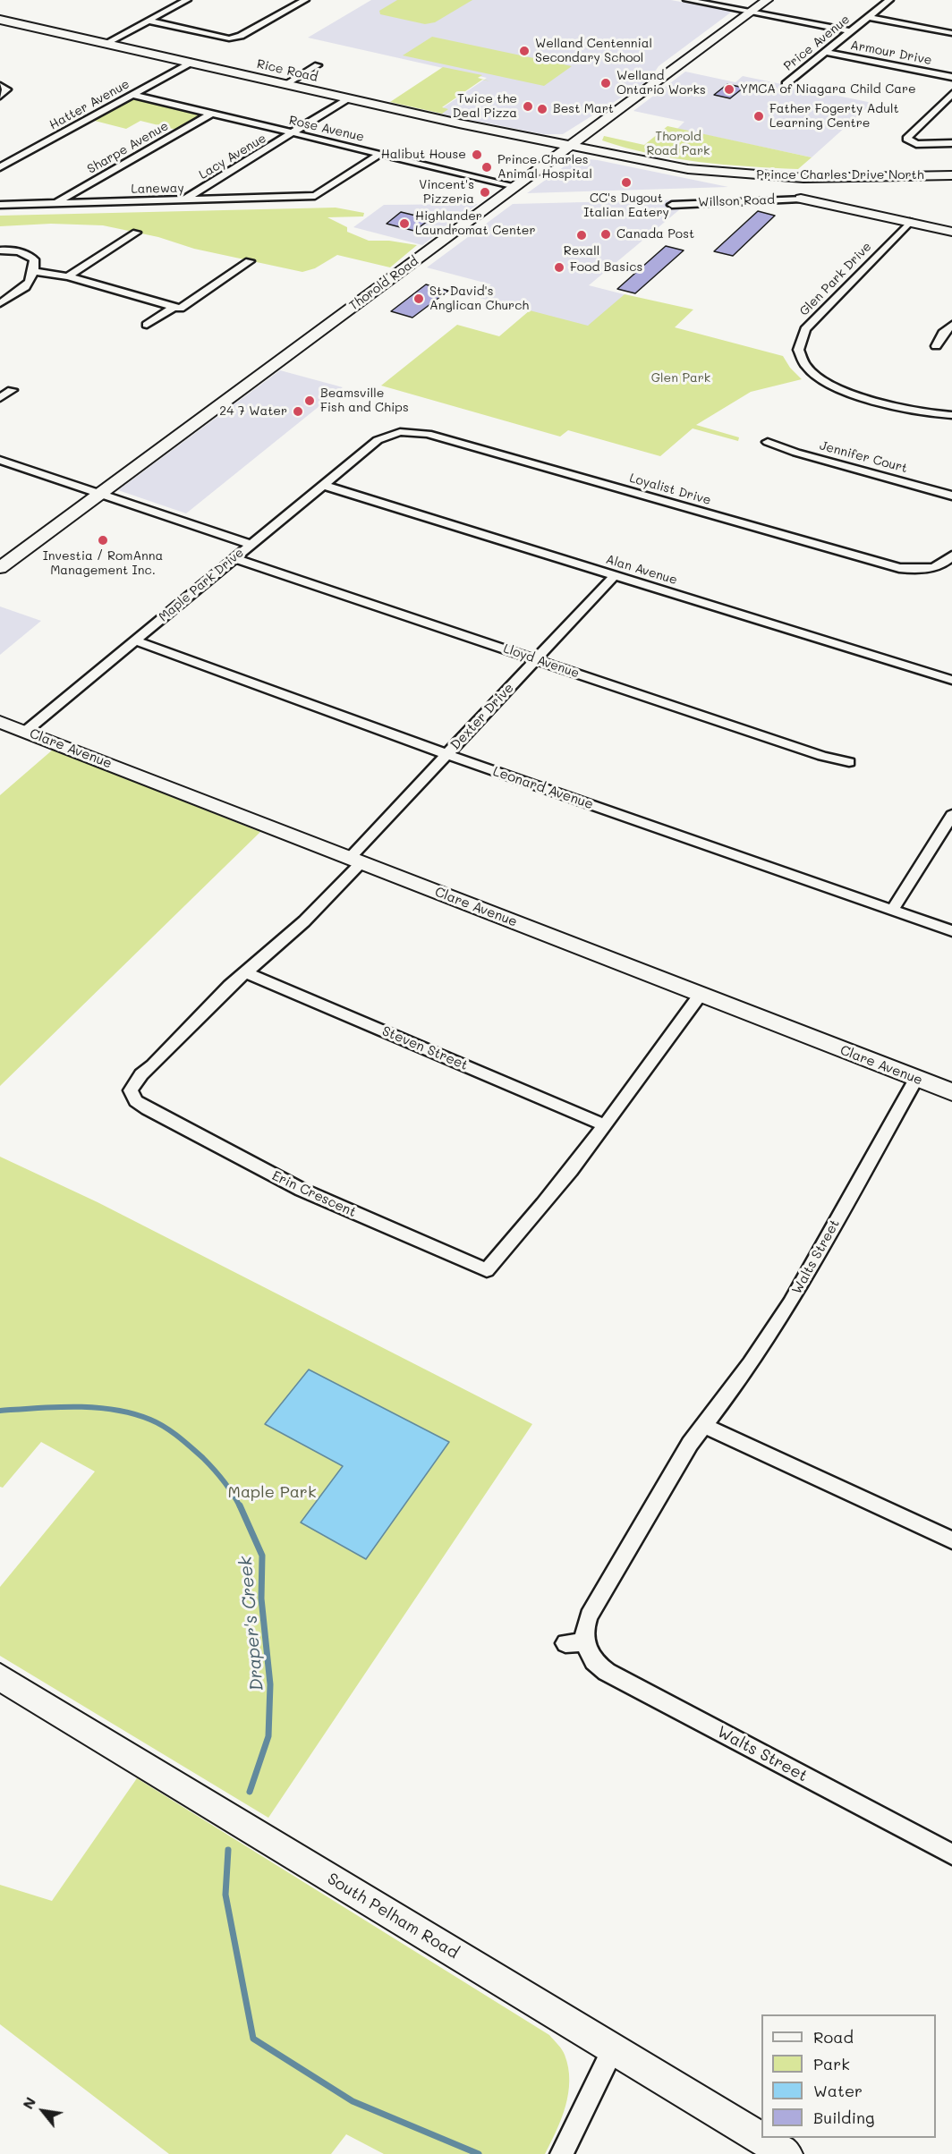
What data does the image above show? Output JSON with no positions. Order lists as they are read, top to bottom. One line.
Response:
{"streets":{"street":["Price Avenue","Armour Drive","Rice Road","Hatter Avenue","Rose Avenue","Sharpe Avenue","Lacy Avenue","Prince Charles Drive North","Laneway","Willson Road","Glen Park Drive","Thorold Road","Jennifer Court","Loyalist Drive","Alan Avenue","Maple Park Drive","Lloyd Avenue","Dexter Drive","Clare Avenue","Leonard Avenue","Steven Street","Erin Crescent","Walts Street","South Pelham Road"]},"crossings":[["Price Avenue","Armour Drive"],["Rice Road","Hatter Avenue"],["Rice Road","Lacy Avenue"],["Rice Road","Prince Charles Drive North"],["Rice Road","Thorold Road"],["Hatter Avenue","Rose Avenue"],["Rose Avenue","Sharpe Avenue"],["Rose Avenue","Lacy Avenue"],["Rose Avenue","Laneway"],["Rose Avenue","Thorold Road"],["Sharpe Avenue","Laneway"],["Lacy Avenue","Laneway"],["Prince Charles Drive North","Thorold Road"],["Loyalist Drive","Maple Park Drive"],["Alan Avenue","Maple Park Drive"],["Alan Avenue","Dexter Drive"],["Maple Park Drive","Lloyd Avenue"],["Maple Park Drive","Clare Avenue"],["Maple Park Drive","Leonard Avenue"],["Lloyd Avenue","Dexter Drive"],["Dexter Drive","Clare Avenue"],["Dexter Drive","Leonard Avenue"],["Dexter Drive","Erin Crescent"],["Clare Avenue","Erin Crescent"],["Clare Avenue","Walts Street"],["Steven Street","Erin Crescent"]],"water":["Draper's Creek"],"parks":["Thorold Road Park","Glen Park","Maple Park"],"places":["Welland Centennial Secondary School","Welland Ontario Works","YMCA of Niagara Child Care","Twice the Deal Pizza","Best Mart","Father Fogerty Adult Learning Centre","Halibut House","Prince Charles Animal Hospital","CC's Dugout Italian Eatery","Vincent's Pizzeria","Highlander Laundromat Center","Canada Post","Rexall","Food Basics","St. David's Anglican Church","Beamsville Fish and Chips","24 7 Water","Investia / RomAnna Management Inc."],"legend":["Road","Park","Water","Building"],"north":"top left"}
